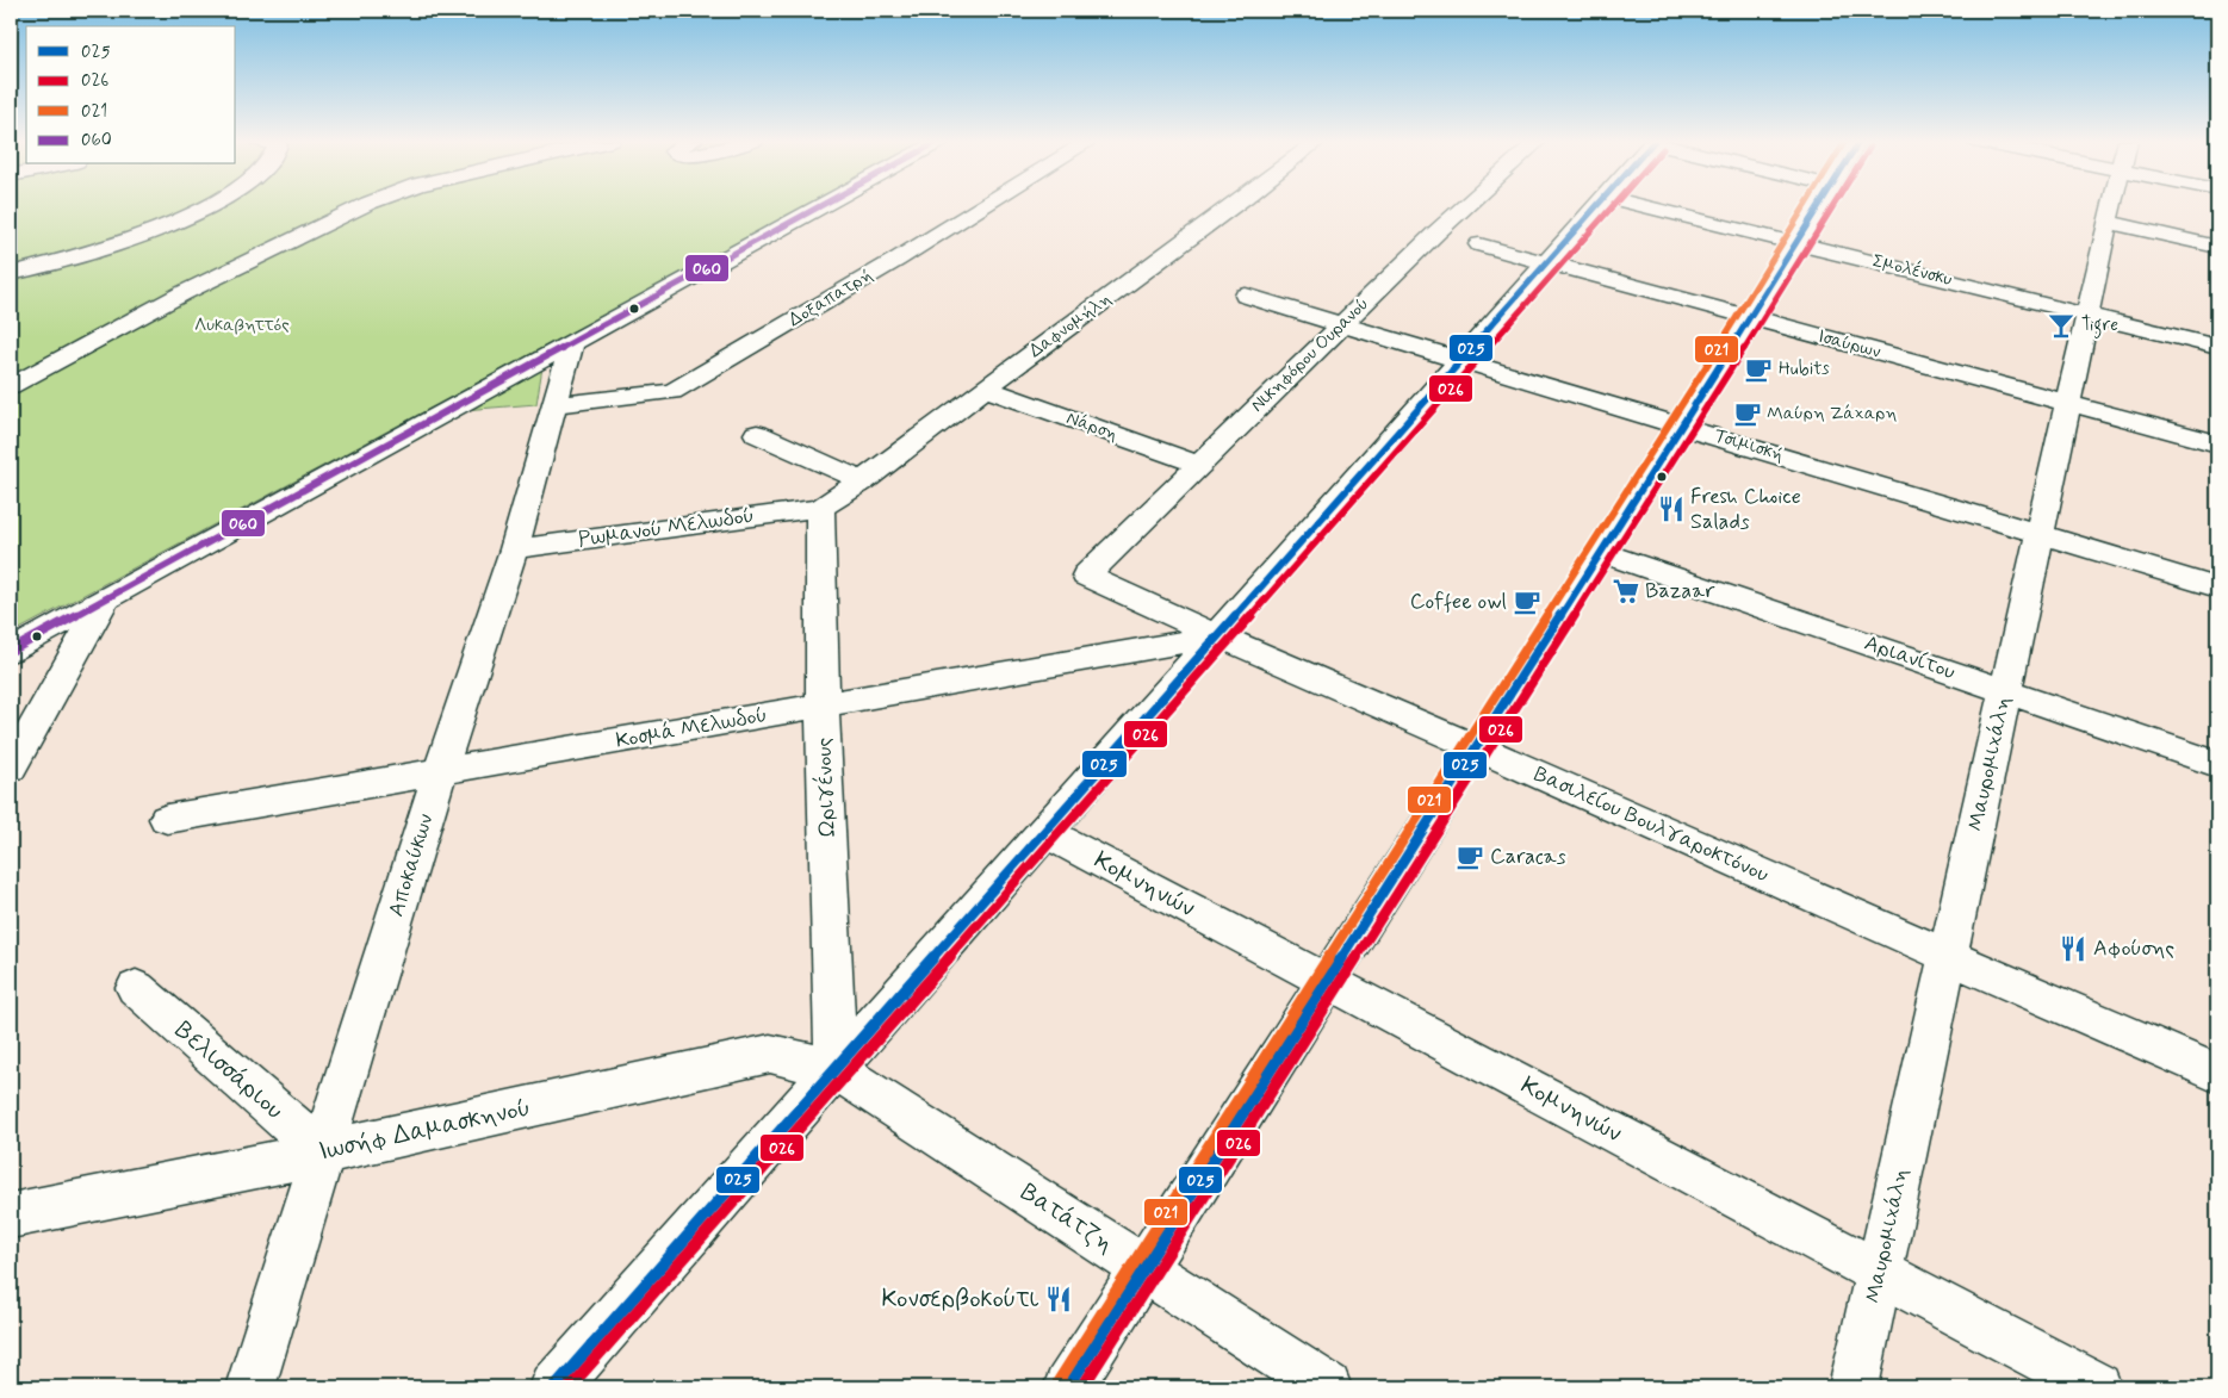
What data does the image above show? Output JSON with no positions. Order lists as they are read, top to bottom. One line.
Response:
{"streets":{"street":["Σμολένσκυ","Δοξαπατρή","Δαφνομήλη","Ισαύρων","Νικηφόρου Ουρανού","Νάρση","Τσιμισκή","Ρωμανού Μελωδού","Αριανίτου","Κοσμά Μελωδού","Μαυρομιχάλη","Ωριγένους","Βασιλείου Βουλγαροκτόνου","Αποκαύκων","Κομνηνών","Βελισσάριου","Ιωσήφ Δαμασκηνού","Βατάτζη"]},"crossings":[["Σμολένσκυ","Μαυρομιχάλη"],["Δοξαπατρή","Αποκαύκων"],["Δαφνομήλη","Νάρση"],["Δαφνομήλη","Ρωμανού Μελωδού"],["Δαφνομήλη","Ωριγένους"],["Ισαύρων","Μαυρομιχάλη"],["Νικηφόρου Ουρανού","Νάρση"],["Νικηφόρου Ουρανού","Τσιμισκή"],["Νικηφόρου Ουρανού","Βασιλείου Βουλγαροκτόνου"],["Τσιμισκή","Μαυρομιχάλη"],["Ρωμανού Μελωδού","Ωριγένους"],["Ρωμανού Μελωδού","Αποκαύκων"],["Αριανίτου","Μαυρομιχάλη"],["Κοσμά Μελωδού","Ωριγένους"],["Κοσμά Μελωδού","Βασιλείου Βουλγαροκτόνου"],["Κοσμά Μελωδού","Αποκαύκων"],["Μαυρομιχάλη","Βασιλείου Βουλγαροκτόνου"],["Μαυρομιχάλη","Κομνηνών"],["Ωριγένους","Ιωσήφ Δαμασκηνού"],["Ωριγένους","Βατάτζη"],["Αποκαύκων","Βελισσάριου"],["Αποκαύκων","Ιωσήφ Δαμασκηνού"],["Βελισσάριου","Ιωσήφ Δαμασκηνού"],["Ιωσήφ Δαμασκηνού","Βατάτζη"]],"parks":["Λυκαβηττός"],"places":{"bar":["Tigre"],"cafe":["Hubits","Μαύρη Ζάχαρη","Coffee owl","Caracas"],"restaurant":["Fresh Choice Salads","Αφούσης","Κονσερβοκούτι"],"supermarket":["Bazaar"]},"lines":["transit line 025","transit line 026","transit line 021","transit line 060"],"legend":["025","026","021","060"]}
